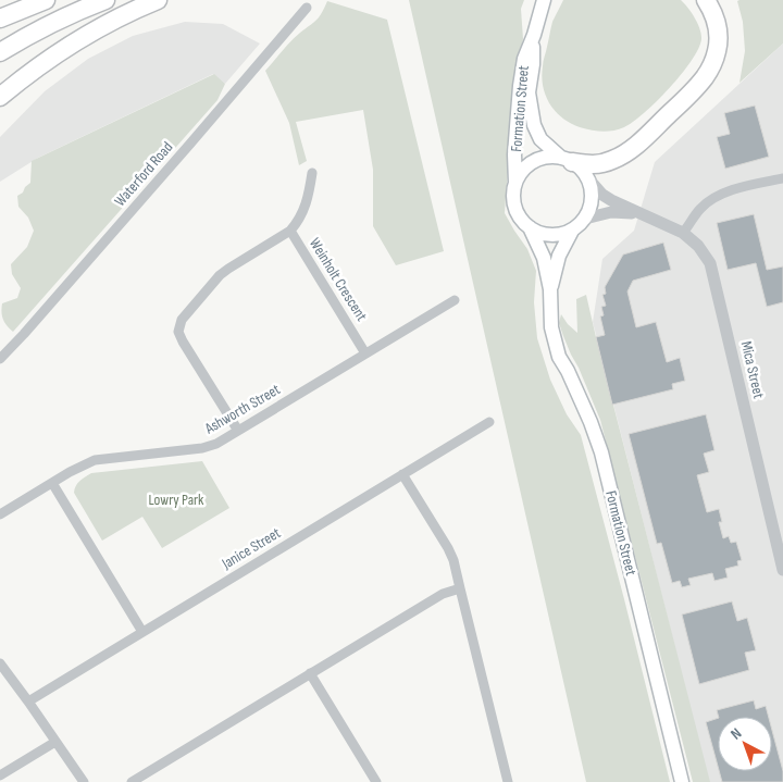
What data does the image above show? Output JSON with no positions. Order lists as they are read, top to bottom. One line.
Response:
{"streets":{"main road":["Formation Street"],"street":["Waterford Road","Weinholt Crescent","Mica Street","Ashworth Street","Janice Street"]},"crossings":[["Formation Street","Mica Street"],["Weinholt Crescent","Ashworth Street"]],"parks":["Lowry Park"],"north":"top left"}
